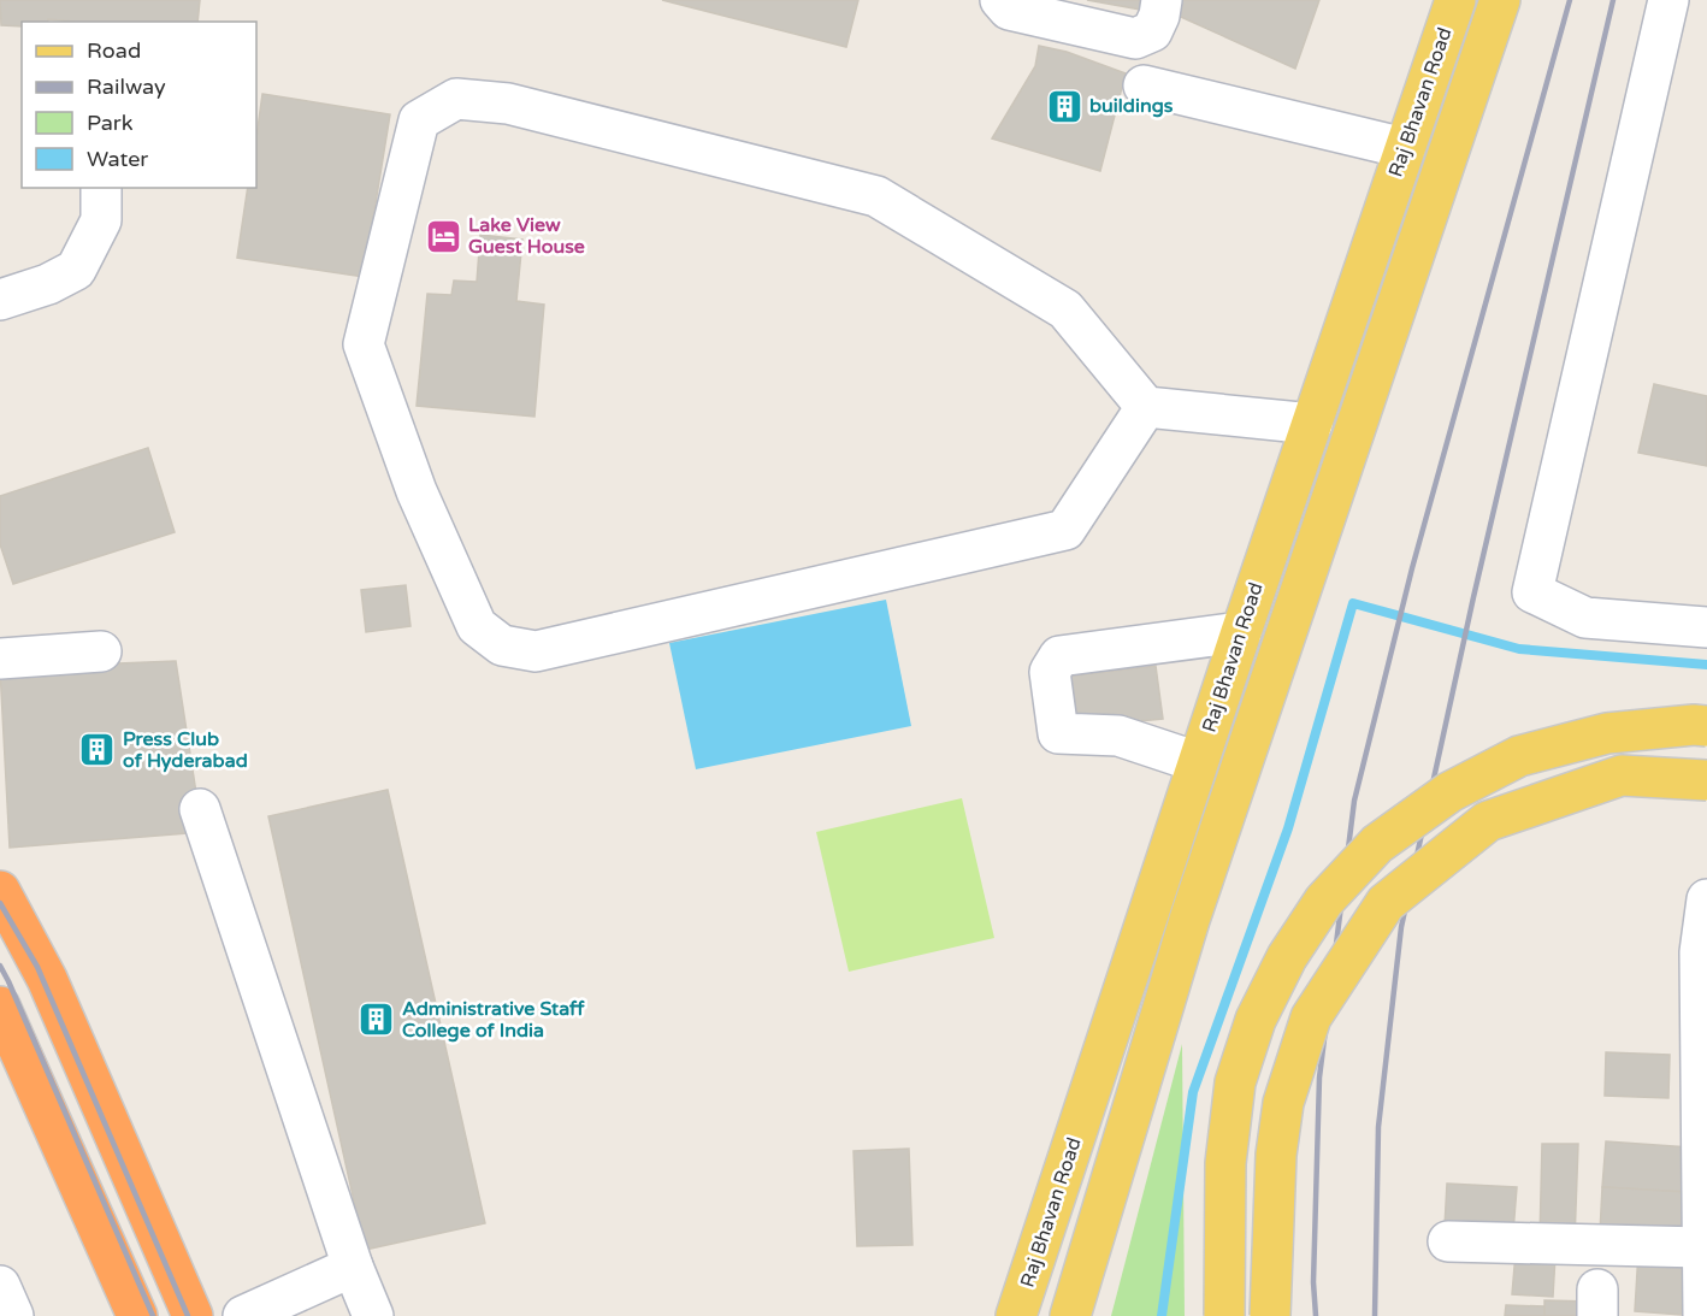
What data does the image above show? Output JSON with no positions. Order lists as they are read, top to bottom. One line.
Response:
{"streets":{"main road":["Raj Bhavan Road"]},"places":{"building":["buildings","Press Club of Hyderabad","Administrative Staff College of India"],"hotel":["Lake View Guest House"]},"legend":["Road","Railway","Park","Water"]}
